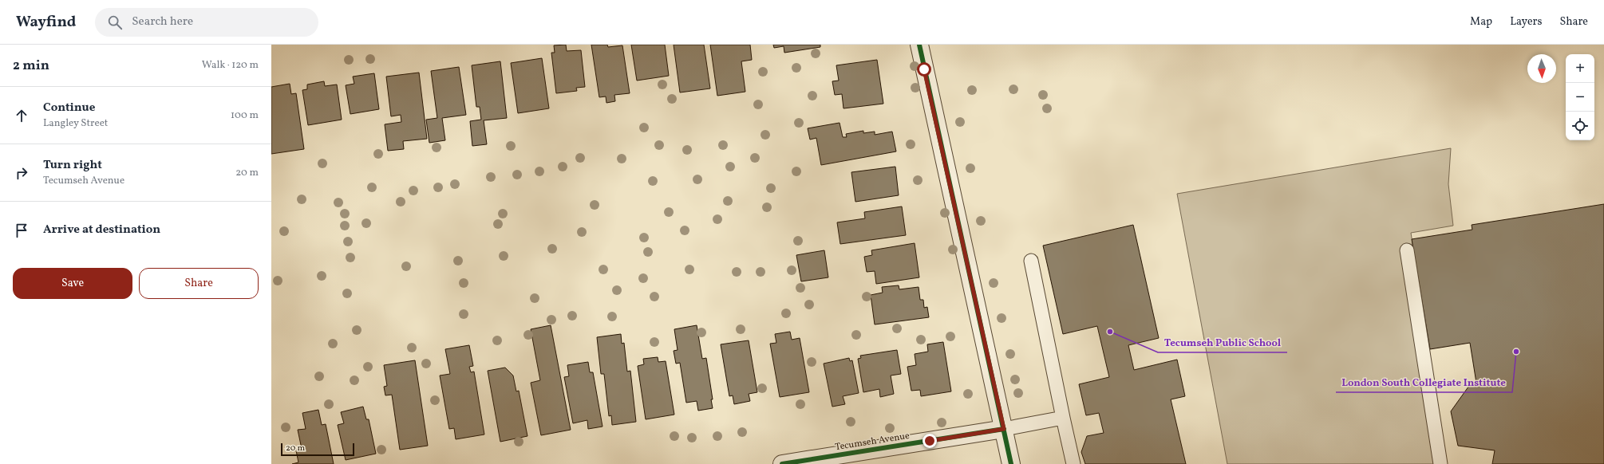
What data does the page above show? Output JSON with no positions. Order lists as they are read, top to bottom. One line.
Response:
{"streets":{"street":["Tecumseh Avenue"]},"places":["Tecumseh Public School","London South Collegiate Institute"],"scale_bar":"20 m","north":"bottom","page":{"header":"Wayfind","search":"Search here","nav":["Map","Layers","Share"],"heading":["2 min","Walk · 120 m"],"map_buttons":["+","−"],"list":[["Continue","Langley Street","100 m"],["Turn right","Tecumseh Avenue","20 m"],"Arrive at destination"],"buttons":["Save","Share"],"scale":"20 m"}}
